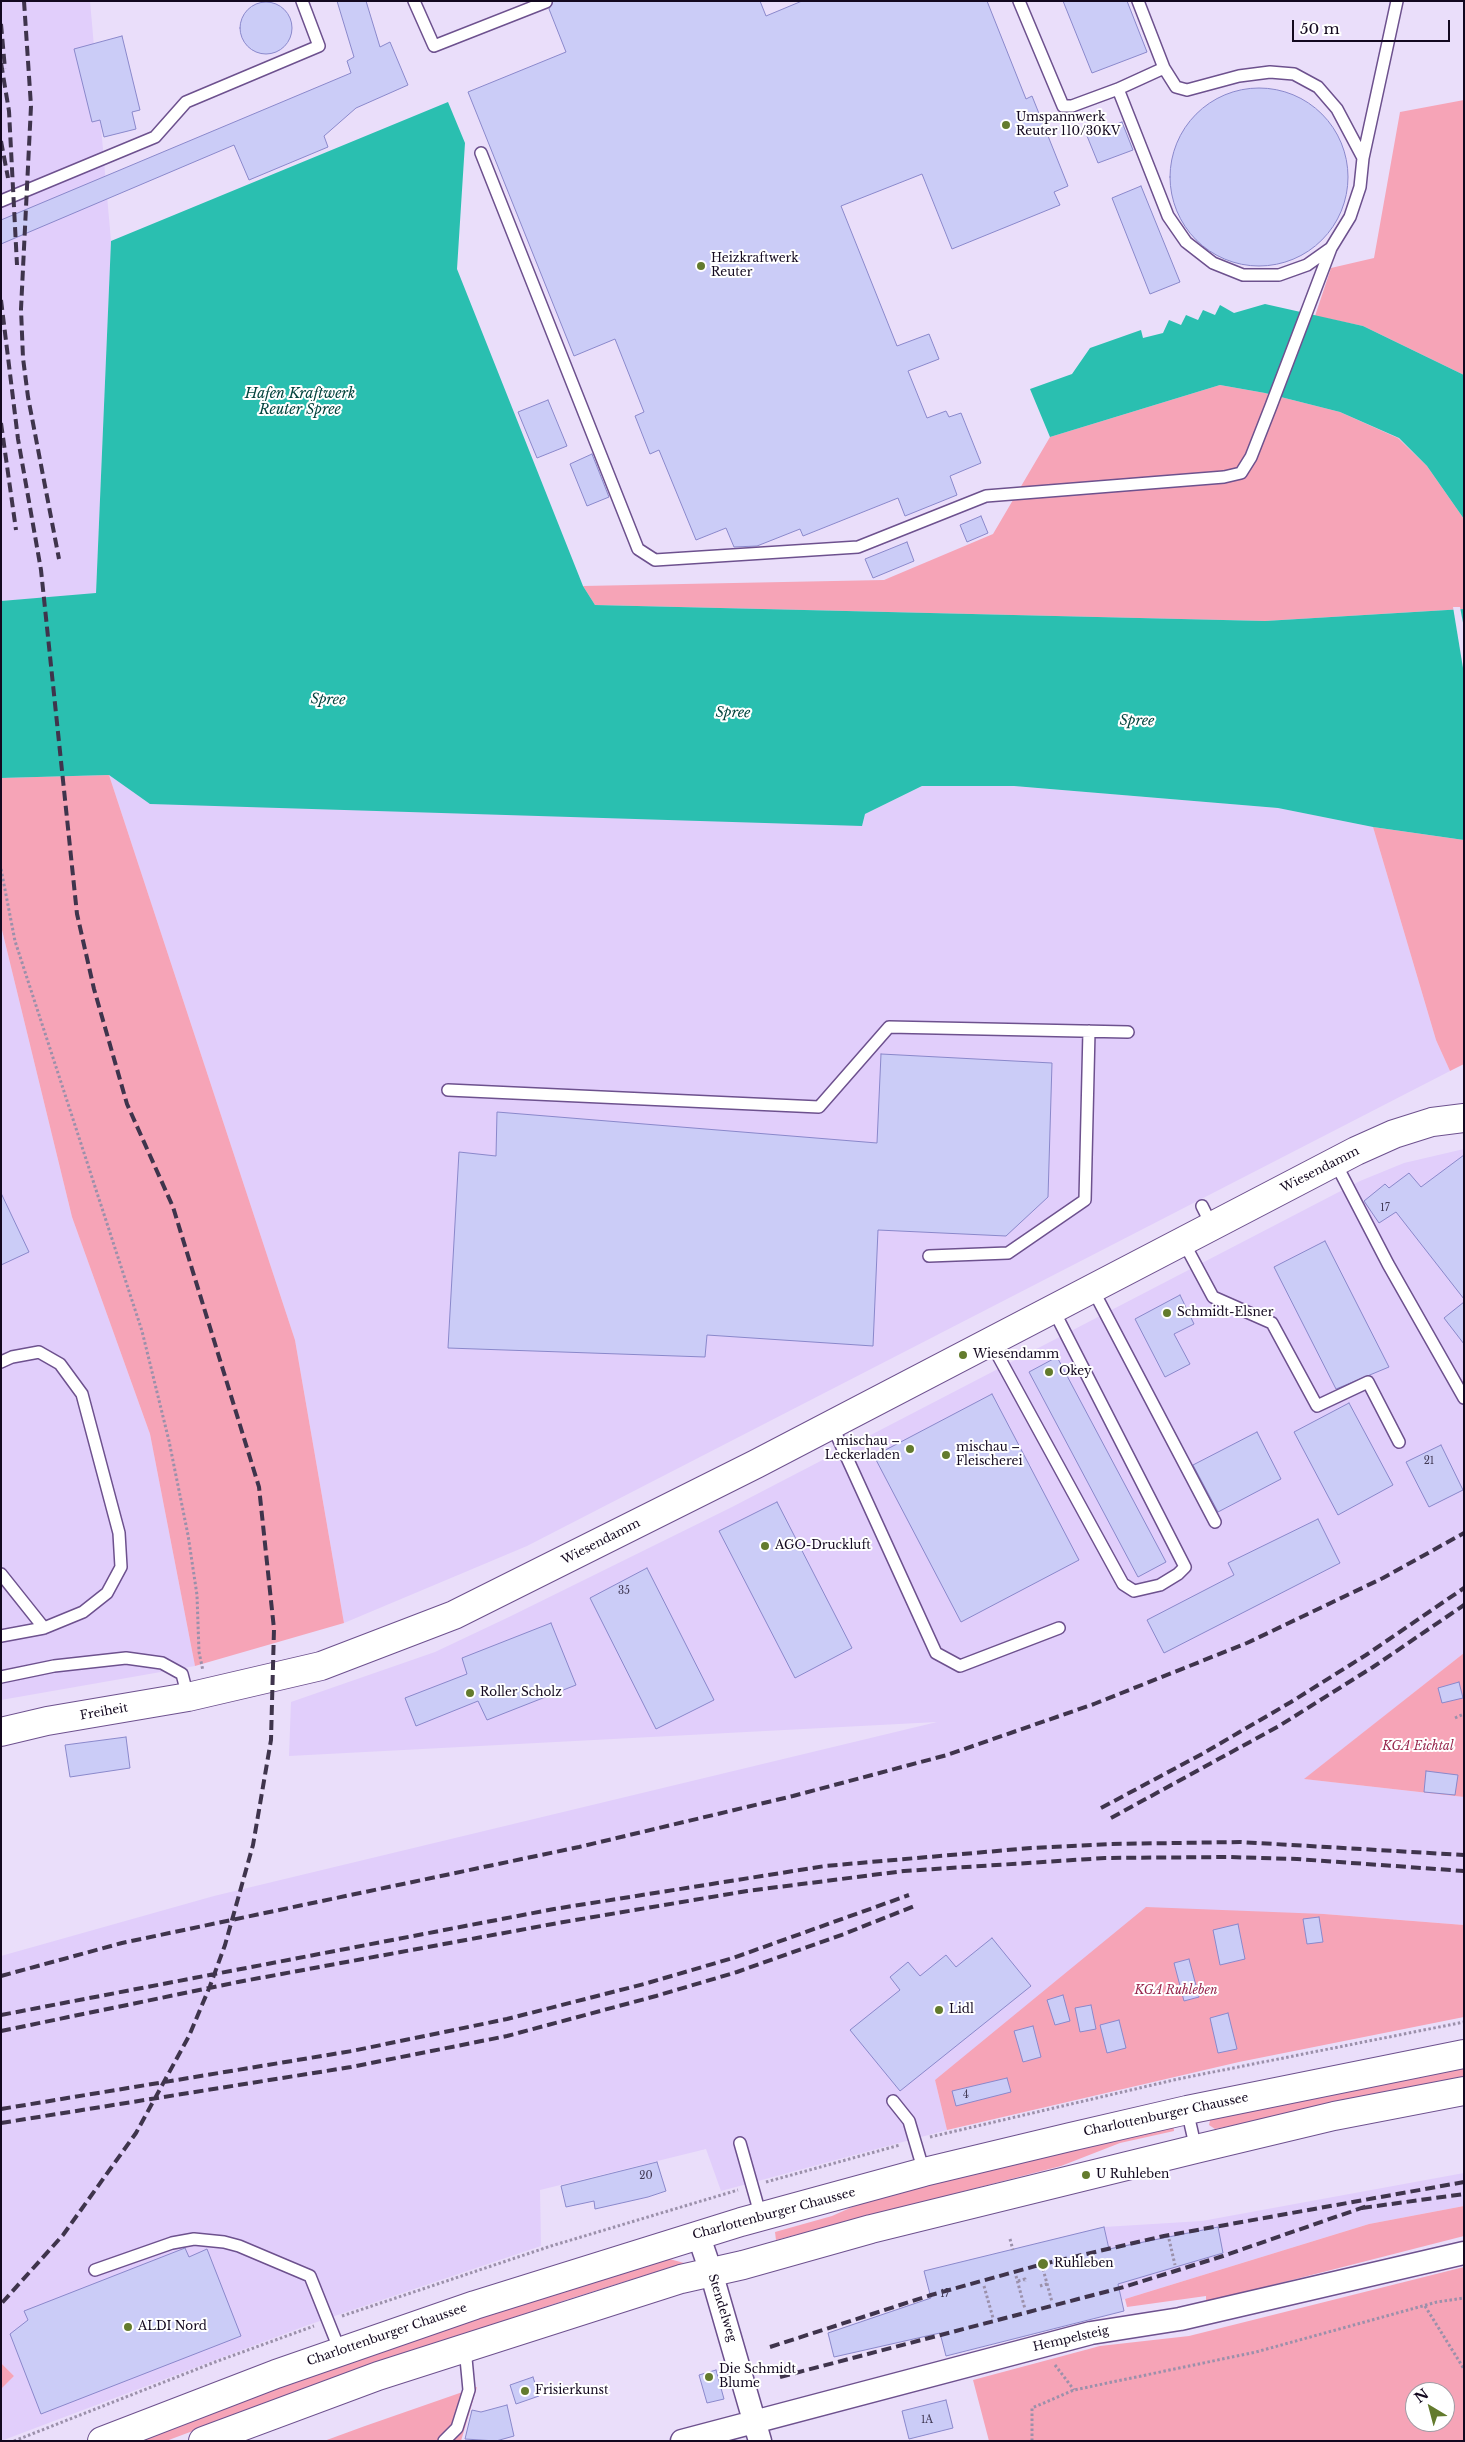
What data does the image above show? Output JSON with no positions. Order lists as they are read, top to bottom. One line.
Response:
{"streets":{"main road":["Wiesendamm","Freiheit","Charlottenburger Chaussee"],"street":["Stendelweg","Hempelsteig"]},"crossings":[["Wiesendamm","Freiheit"],["Charlottenburger Chaussee","Stendelweg"],["Stendelweg","Hempelsteig"]],"water":["Hafen Kraftwerk Reuter Spree","Spree"],"parks":["KGA Eichtal","KGA Ruhleben"],"places":["Umspannwerk Reuter 110/30KV","Heizkraftwerk Reuter","Schmidt-Elsner","Wiesendamm","Okey","mischau – Leckerladen","mischau – Fleischerei","AGO-Druckluft","Roller Scholz","Lidl","U Ruhleben","Ruhleben","ALDI Nord","Die Schmidt Blume","Frisierkunst"],"house_numbers":["17","21","35","4","20","17","1A"],"scale_bar":"50 m","north":"top left"}
